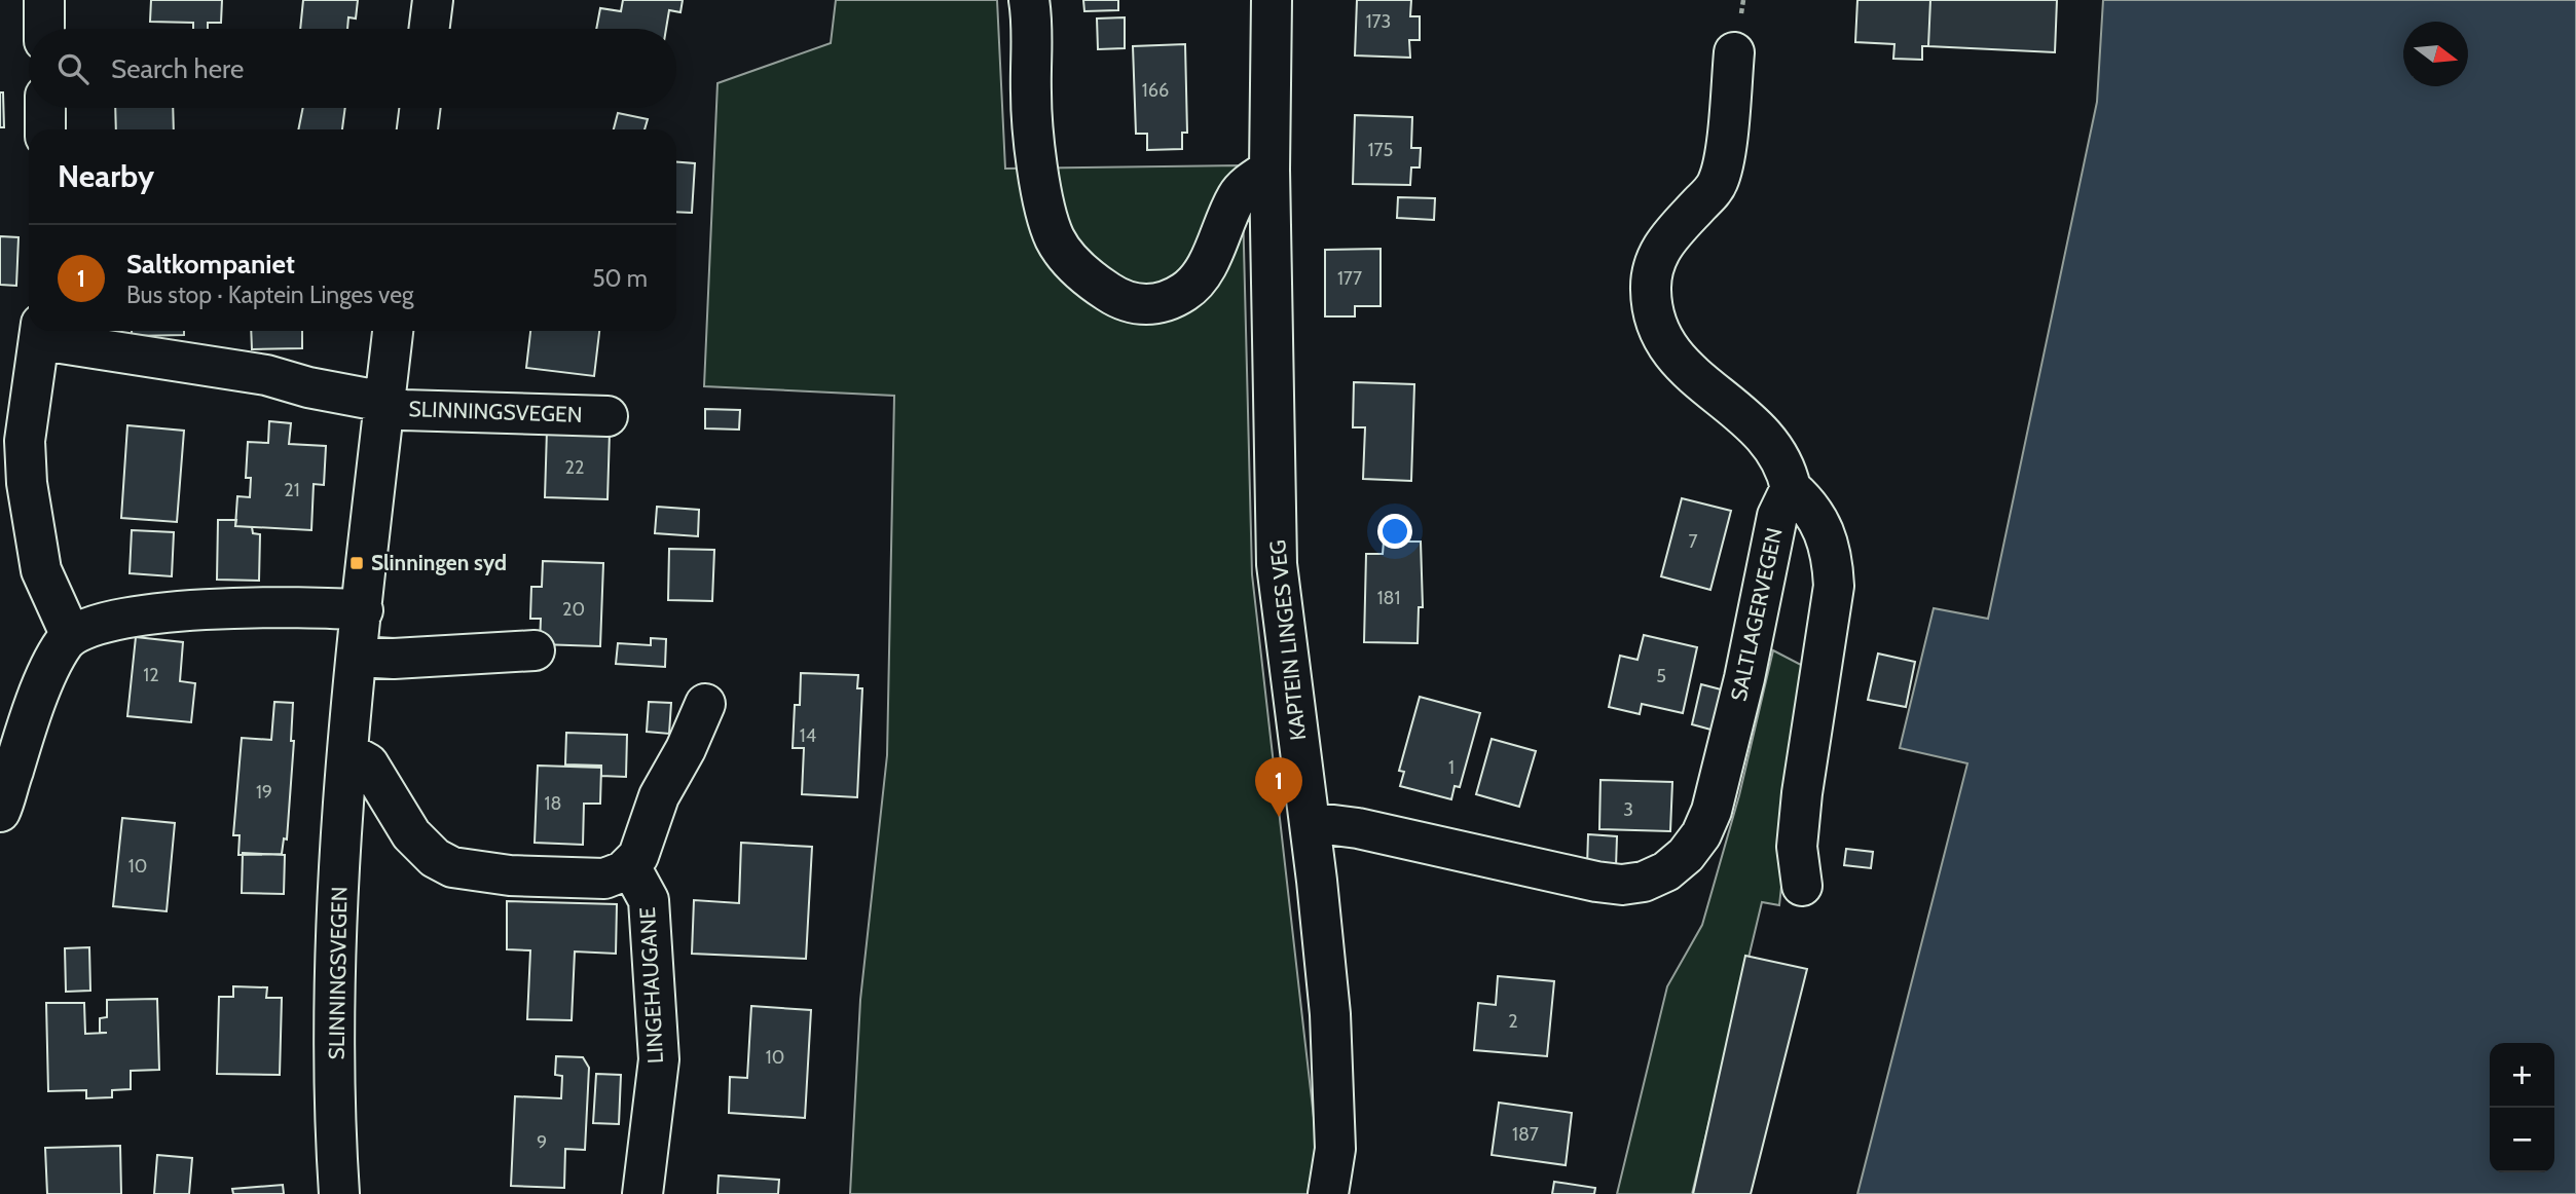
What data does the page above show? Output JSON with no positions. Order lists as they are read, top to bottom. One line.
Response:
{"streets":{"street":["SLINNINGSVEGEN","SALTLAGERVEGEN","KAPTEIN LINGES VEG","LINGEHAUGANE"]},"crossings":[["SALTLAGERVEGEN","KAPTEIN LINGES VEG"]],"places":{"transit":["Slinningen syd"]},"house_numbers":["173","166","175","177","22","21","7","181","20","12","5","14","1","19","18","3","10","2","10","187","9"],"north":"right","page":{"search":"Search here","heading":"Nearby","list":[{"mark":"1","name":"Saltkompaniet","note":"Bus stop · Kaptein Linges veg","value":"50 m"}],"pins":"1","map_buttons":["+","−"]}}
